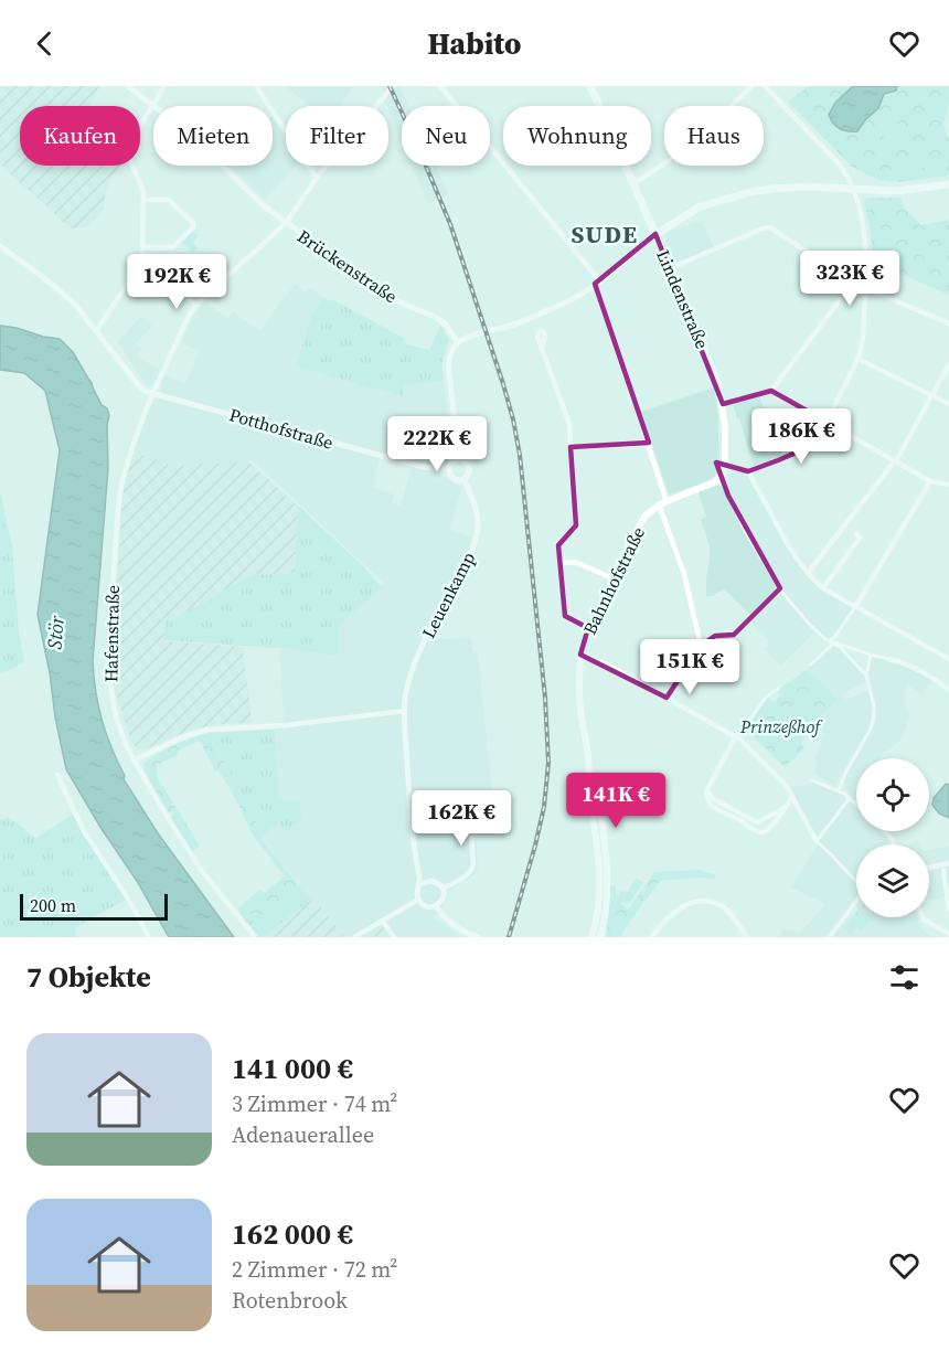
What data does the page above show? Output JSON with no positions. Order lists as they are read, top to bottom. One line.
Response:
{"streets":{"main road":["Lindenstraße","Bahnhofstraße"],"street":["Brückenstraße","Potthofstraße","Leuenkamp","Hafenstraße"]},"crossings":[["Brückenstraße","Leuenkamp"],["Brückenstraße","Hafenstraße"],["Potthofstraße","Leuenkamp"],["Potthofstraße","Hafenstraße"]],"districts":["SUDE"],"water":["Stör"],"parks":["Prinzeßhof"],"scale_bar":"200 m","page":{"header":"Habito","chip":["Kaufen","Mieten","Filter","Neu","Wohnung","Haus"],"price":["323K €","192K €","186K €","222K €","151K €","141K €","162K €"],"scale":"200 m","heading":"7 Objekte","list":[{"name":"141 000 €","note":"3 Zimmer · 74 m² · Adenauerallee"},{"name":"162 000 €","note":"2 Zimmer · 72 m² · Rotenbrook"}]}}
